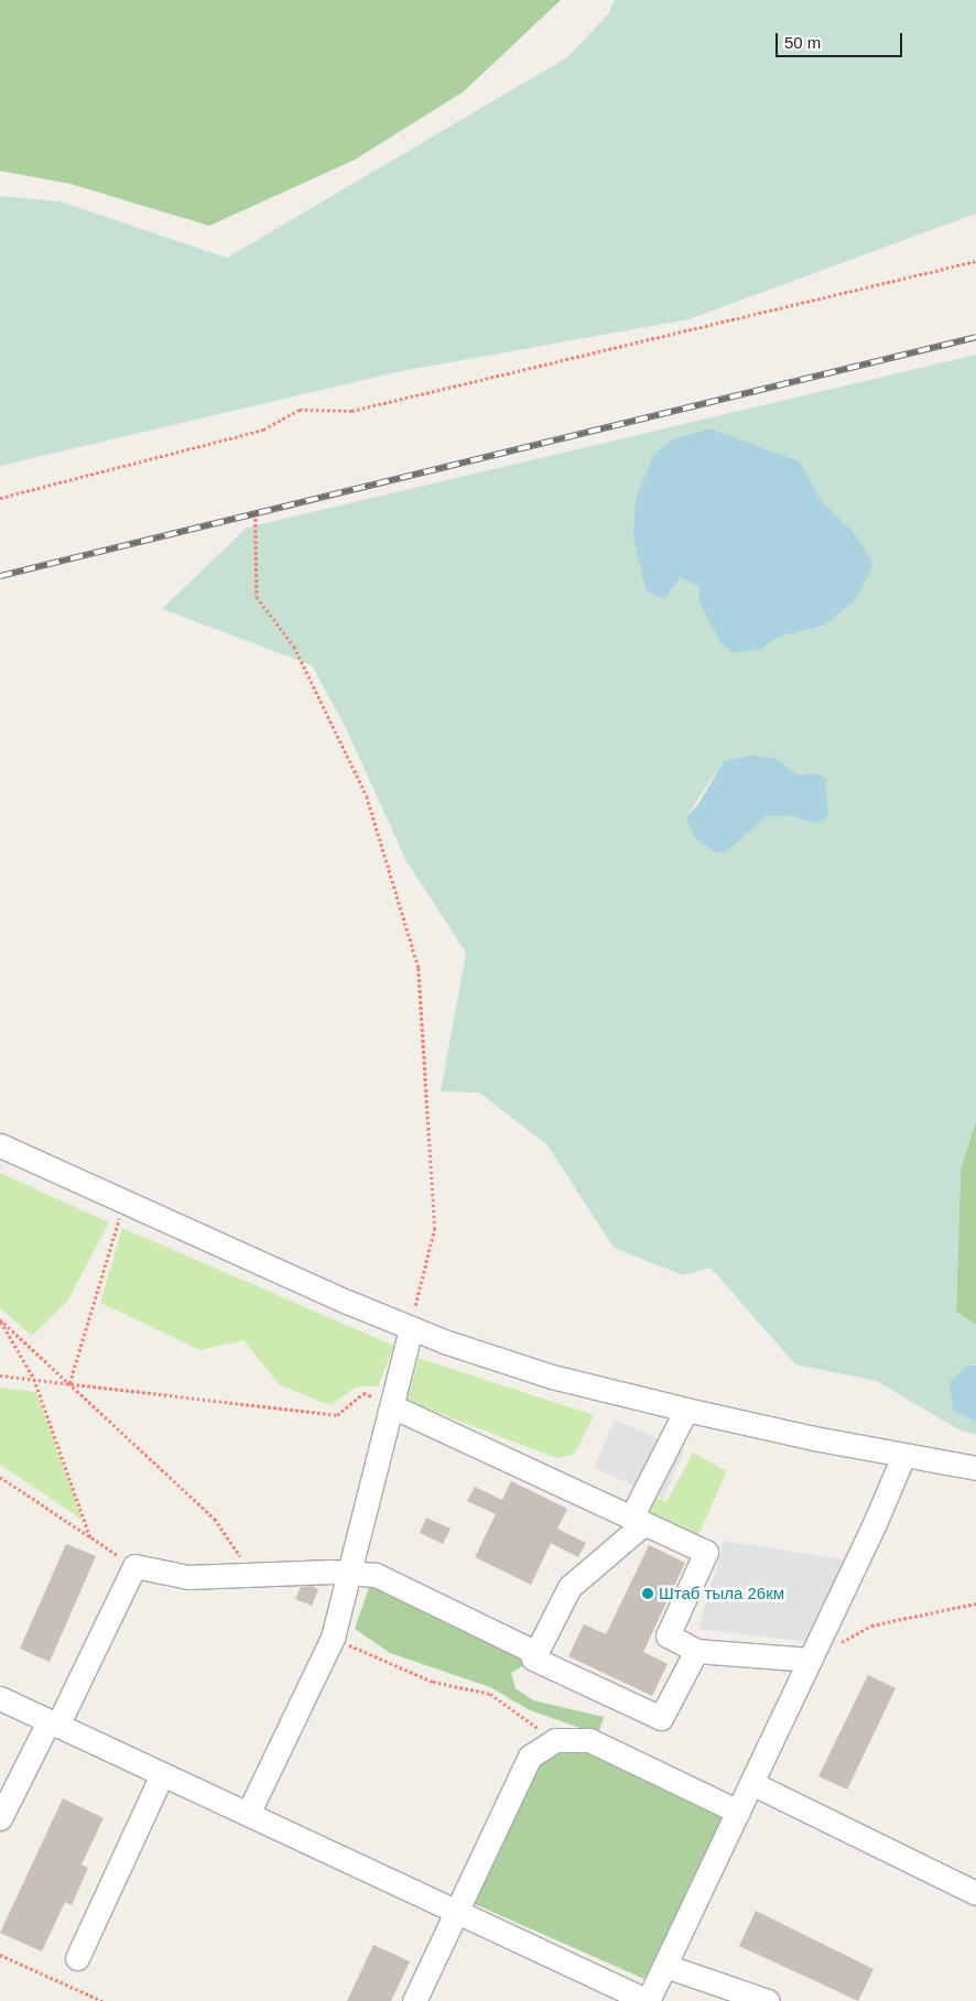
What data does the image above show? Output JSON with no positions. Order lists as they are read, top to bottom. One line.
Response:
{"places":["Штаб тыла 26км"],"scale_bar":"50 m"}
